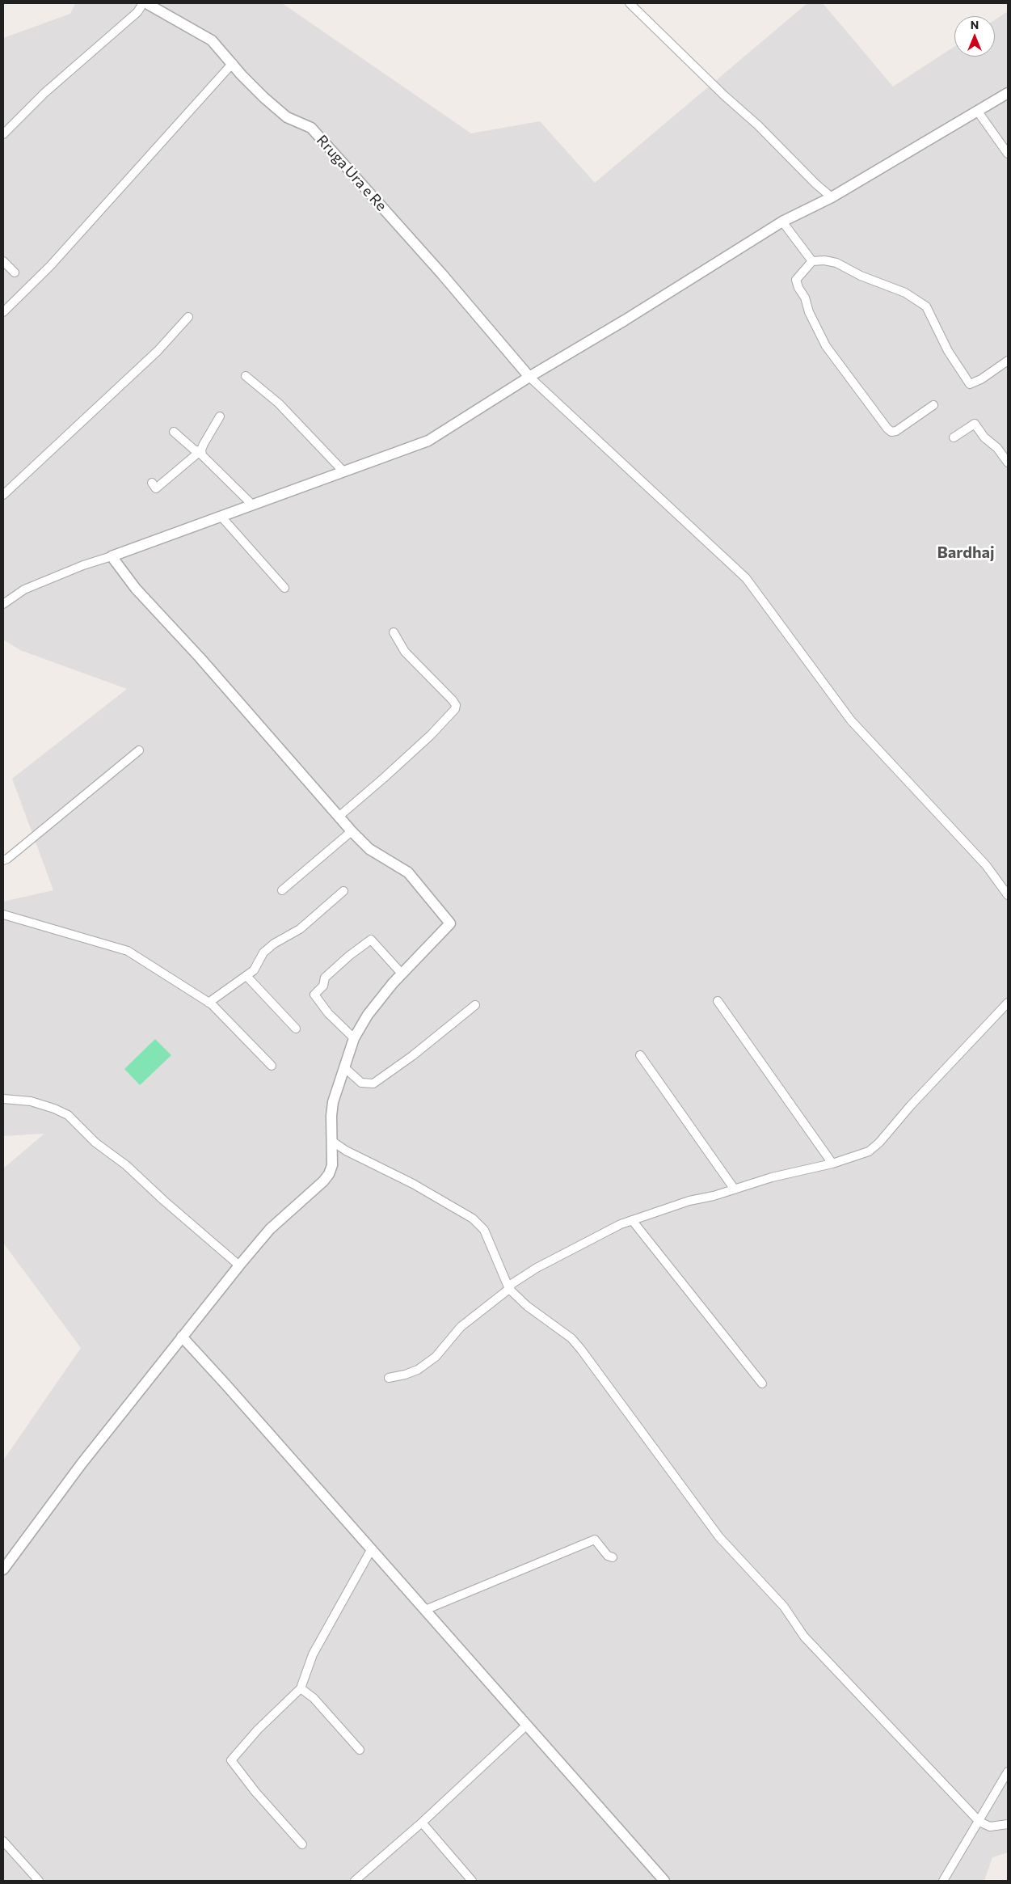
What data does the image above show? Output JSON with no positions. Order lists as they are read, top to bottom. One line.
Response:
{"streets":{"street":["Rruga Ura e Re"]},"districts":["Bardhaj"],"north":"top"}
